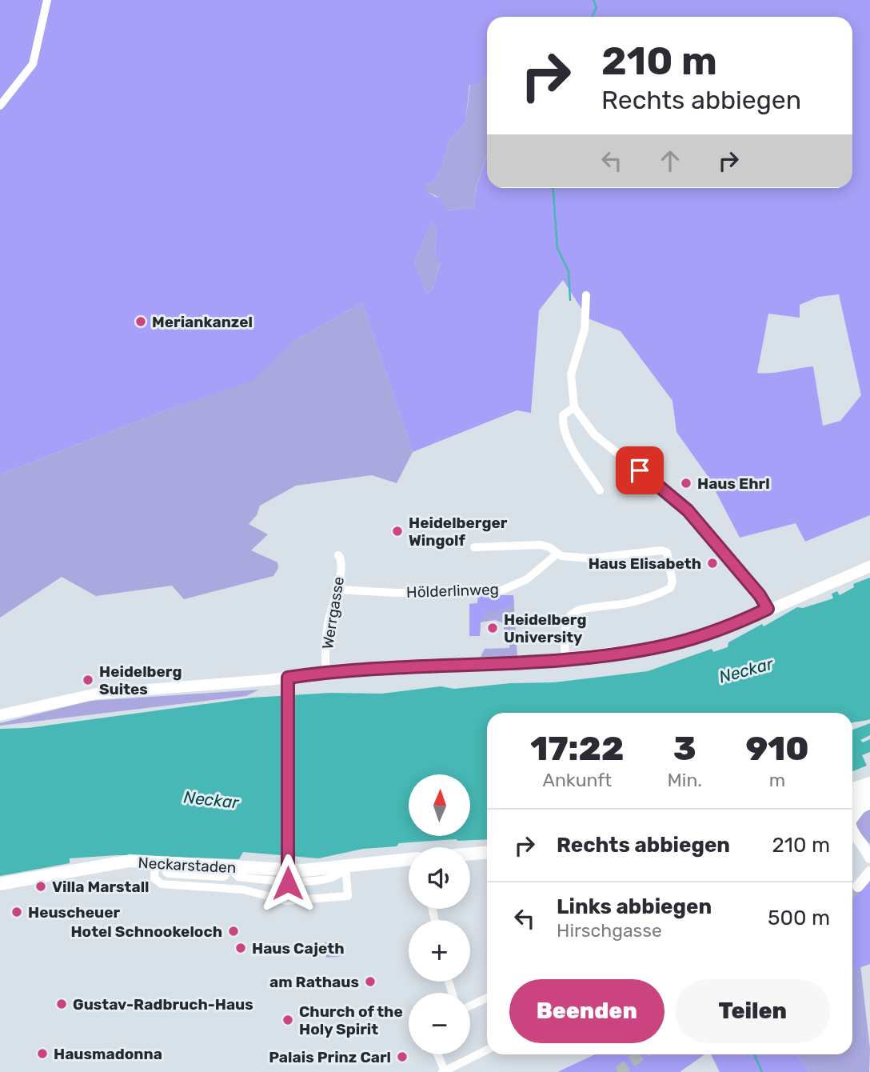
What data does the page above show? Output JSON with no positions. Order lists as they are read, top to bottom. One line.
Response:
{"streets":{"main road":["Neckarstaden"],"street":["Hölderlinweg","Werrgasse"]},"crossings":[["Hölderlinweg","Werrgasse"]],"water":["Neckar"],"places":["Meriankanzel","Haus Ehrl","Heidelberger Wingolf","Haus Elisabeth","Heidelberg University","Heidelberg Suites","Villa Marstall","Heuscheuer","Hotel Schnookeloch","Haus Cajeth","am Rathaus","Gustav-Radbruch-Haus","Church of the Holy Spirit","Hausmadonna","Palais Prinz Carl"],"north":"top","page":{"turn":["210 m","Rechts abbiegen"],"eta":["17:22","Ankunft","3","Min.","910","m"],"map_buttons":["+","−"],"list":[{"name":"Rechts abbiegen","value":"210 m"},{"name":"Links abbiegen","note":"Hirschgasse","value":"500 m"}],"buttons":["Beenden","Teilen"]}}
